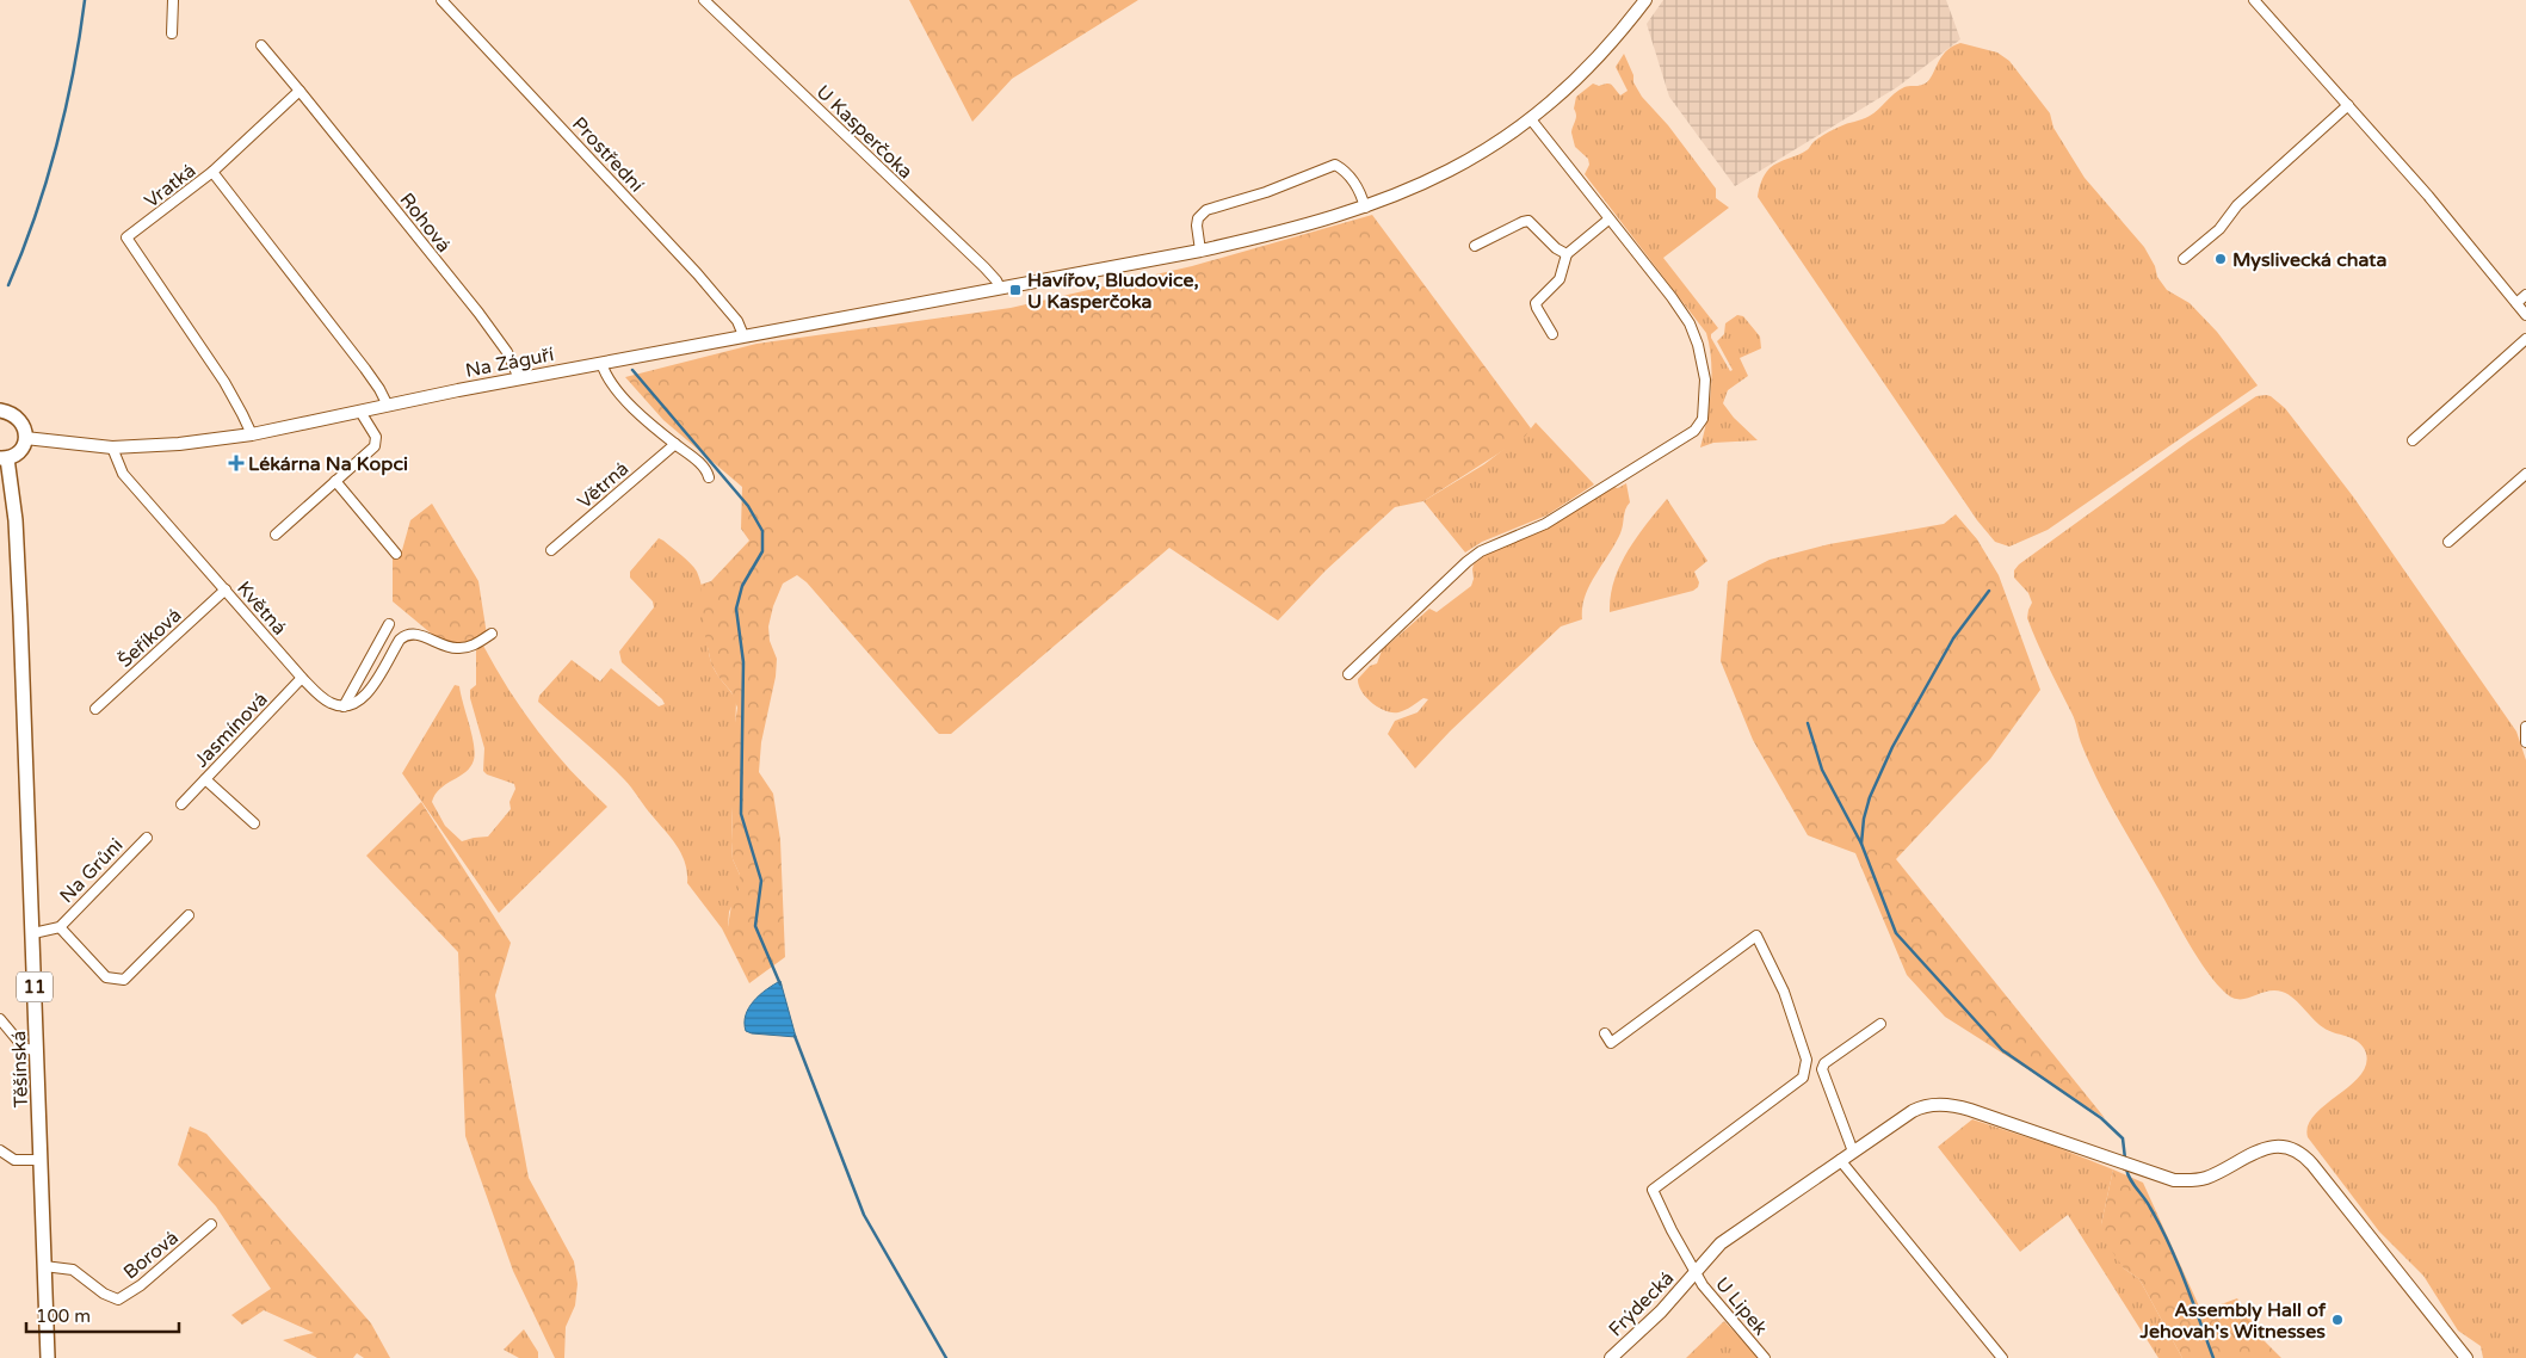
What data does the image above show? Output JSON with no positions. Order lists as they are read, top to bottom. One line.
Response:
{"streets":{"main road":["11","Těšínská"],"street":["U Kasperčoka","Prostřední","Vratká","Rohová","Na Záguří","Větrná","Květná","Šeříková","Jasmínová","Na Grůni","Borová","Frýdecká","U Lipek"]},"crossings":[["U Kasperčoka","Na Záguří"],["Prostřední","Na Záguří"],["Vratká","Na Záguří"],["Rohová","Na Záguří"],["Na Záguří","Květná"],["Na Záguří","Těšínská"],["Květná","Šeříková"],["Květná","Jasmínová"],["Na Grůni","Těšínská"],["Těšínská","Borová"],["Frýdecká","U Lipek"]],"places":{"other":["Myslivecká chata","Assembly Hall of Jehovah's Witnesses"],"transit":["Havířov, Bludovice, U Kasperčoka"],"health":["Lékárna Na Kopci"]},"scale_bar":"100 m"}
